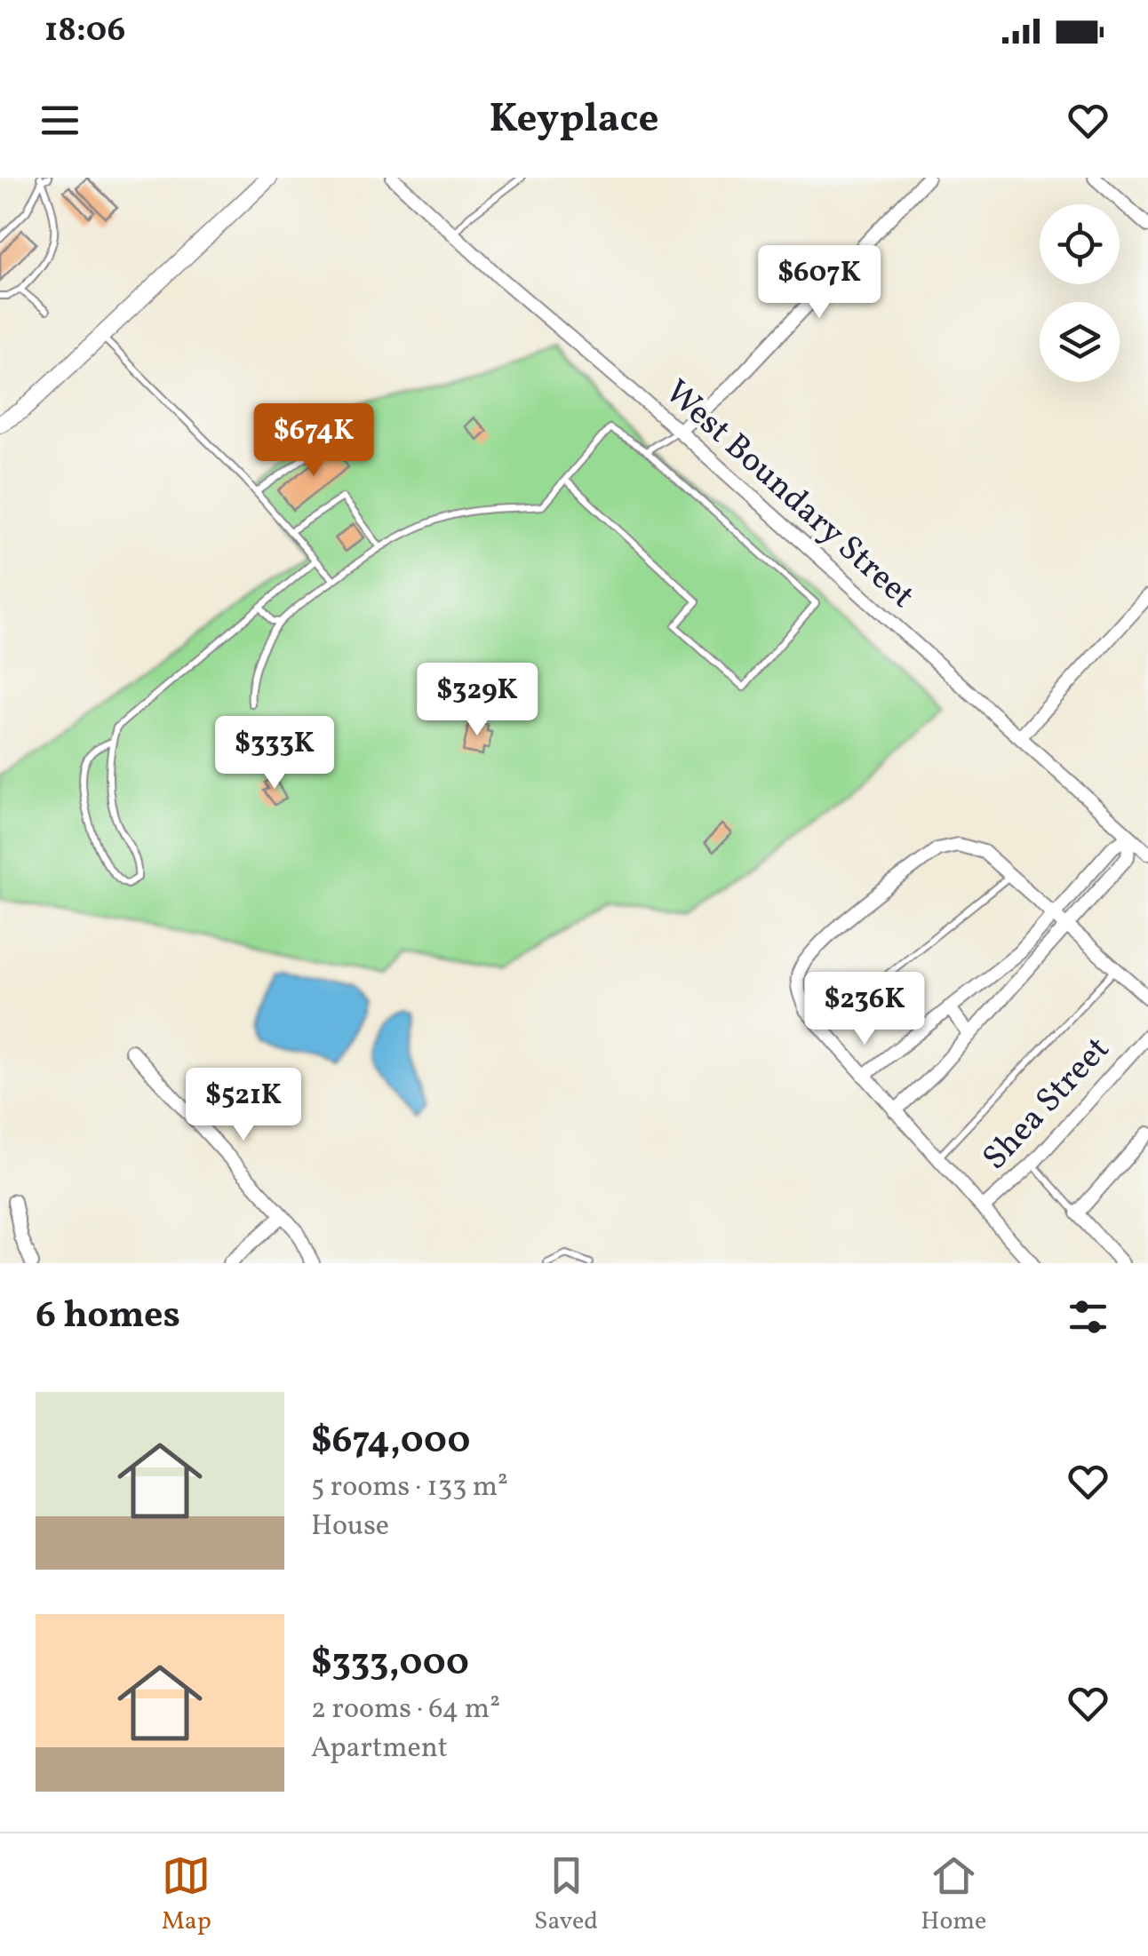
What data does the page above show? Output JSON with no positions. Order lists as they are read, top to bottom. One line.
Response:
{"streets":{"street":["West Boundary Street","Shea Street"]},"page":{"status":"18:06","header":"Keyplace","price":["$607K","$674K","$329K","$333K","$236K","$521K"],"heading":"6 homes","list":[{"name":"$674,000","note":"5 rooms · 133 m² · House"},{"name":"$333,000","note":"2 rooms · 64 m² · Apartment"}],"tabs":["Map","Saved","Home"]}}
